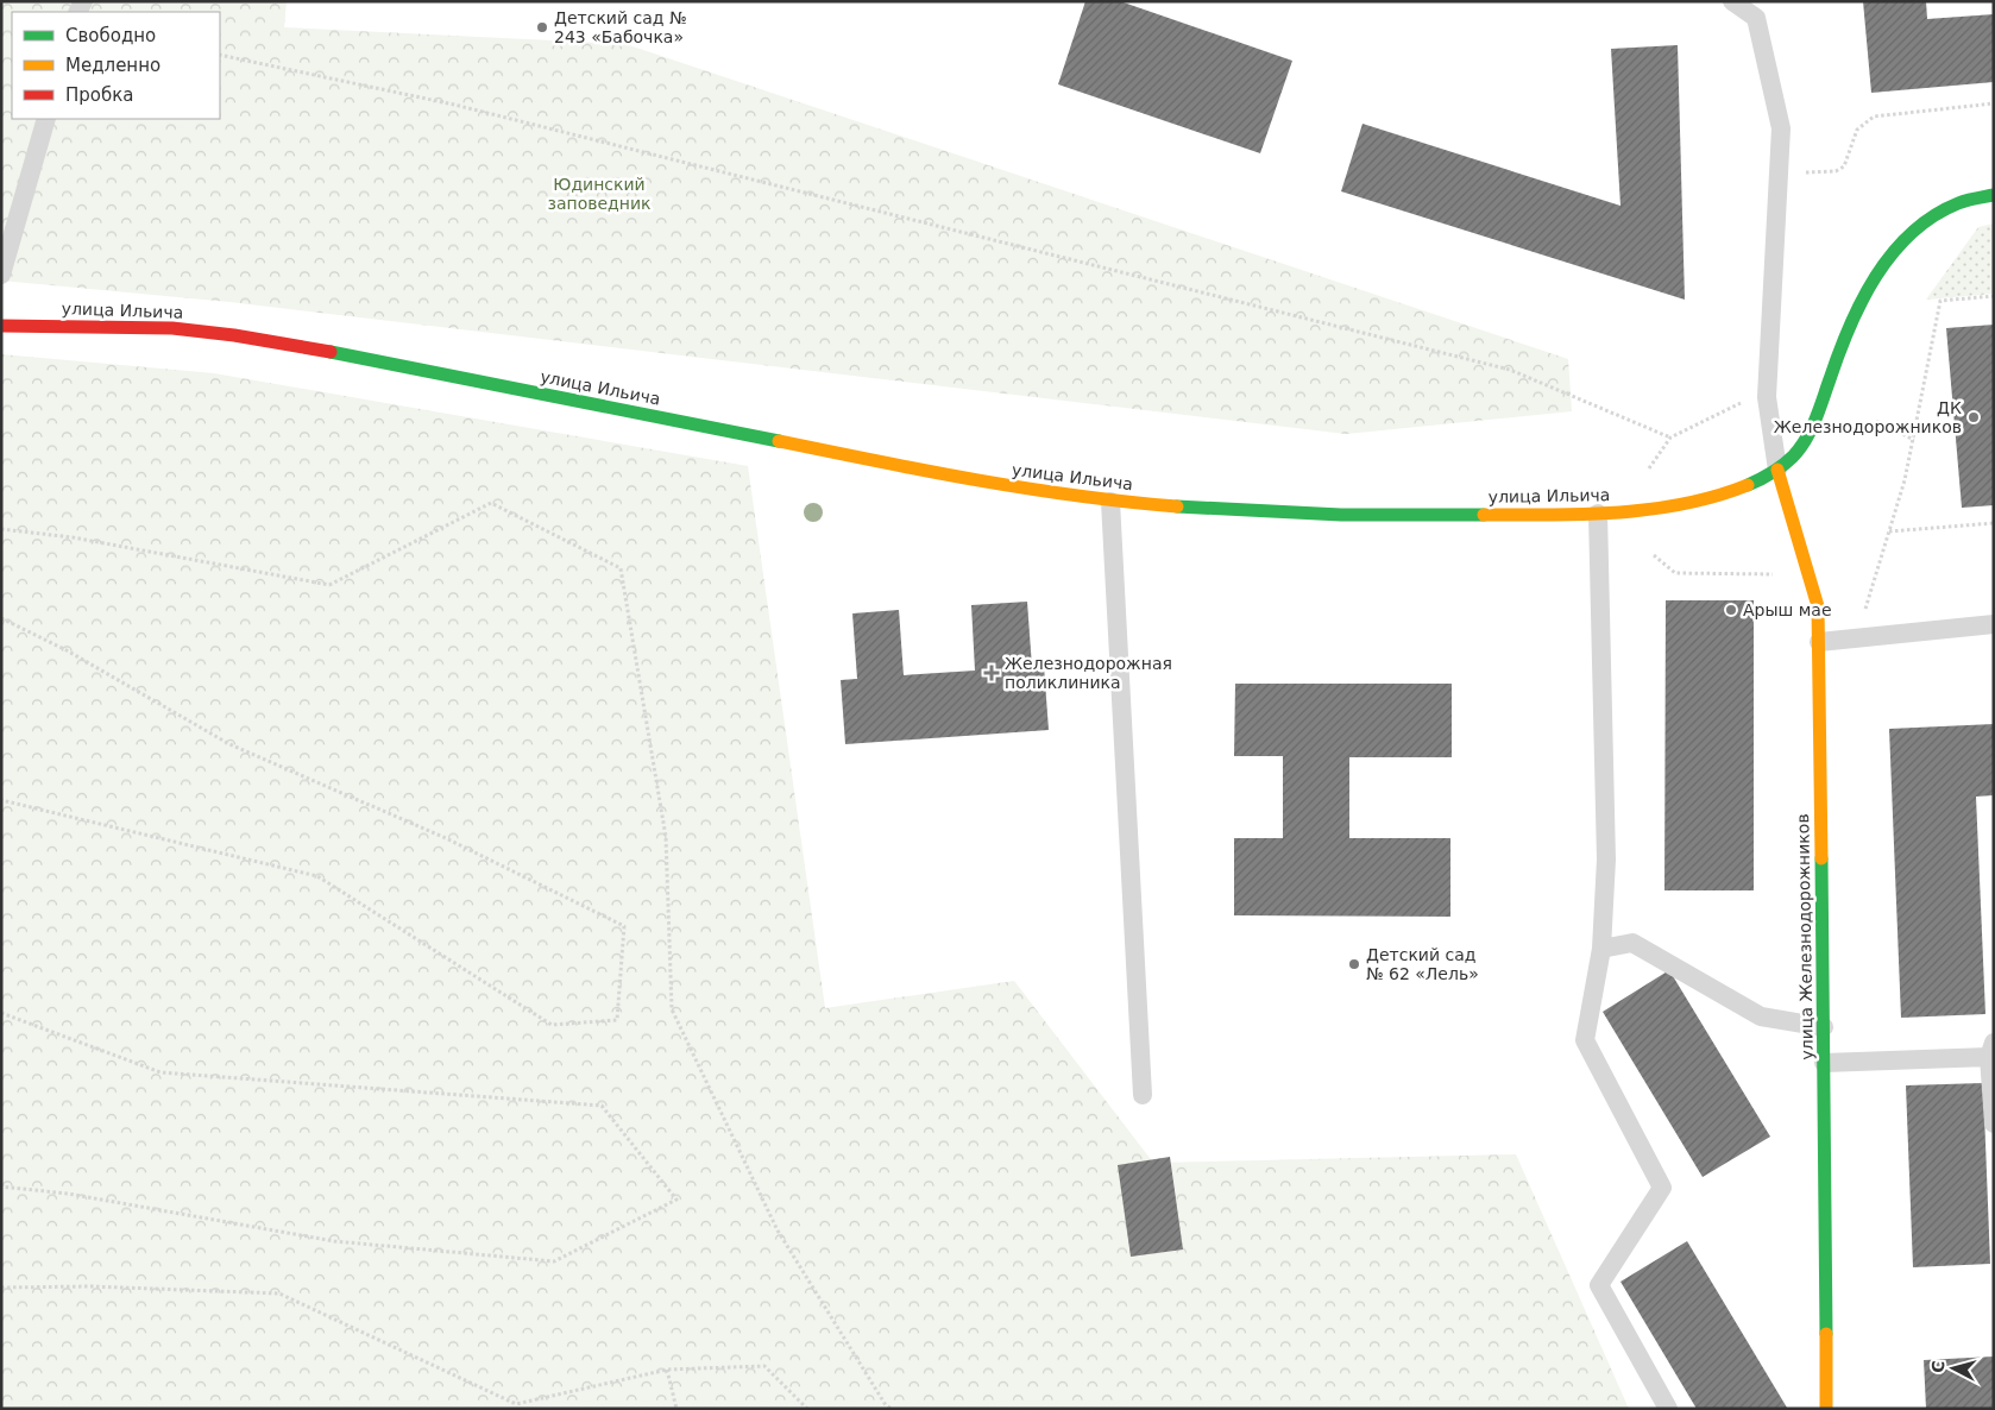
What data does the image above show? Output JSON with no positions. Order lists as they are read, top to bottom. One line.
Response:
{"streets":{"main road":["улица Ильича","улица Железнодорожников"]},"crossings":[["улица Ильича","улица Железнодорожников"]],"parks":["Юдинский заповедник"],"places":{"other":["Детский сад № 243 «Бабочка»","ДК Железнодорожников","Арыш мае","Детский сад № 62 «Лель»"],"health":["Железнодорожная поликлиника"]},"legend":["Свободно","Медленно","Пробка"],"north":"left"}
